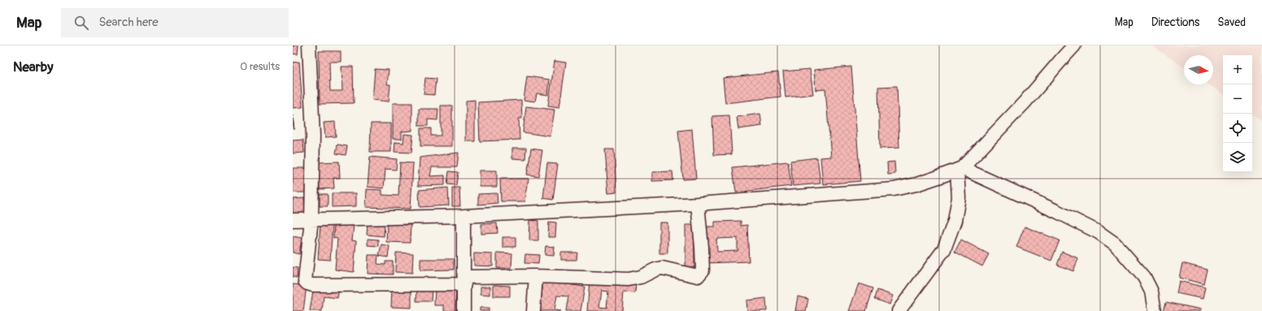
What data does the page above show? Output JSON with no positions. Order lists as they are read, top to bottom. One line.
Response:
{"north":"right","page":{"header":"Map","search":"Search here","nav":["Map","Directions","Saved"],"heading":["Nearby","0 results"],"map_buttons":["+","−"]}}
